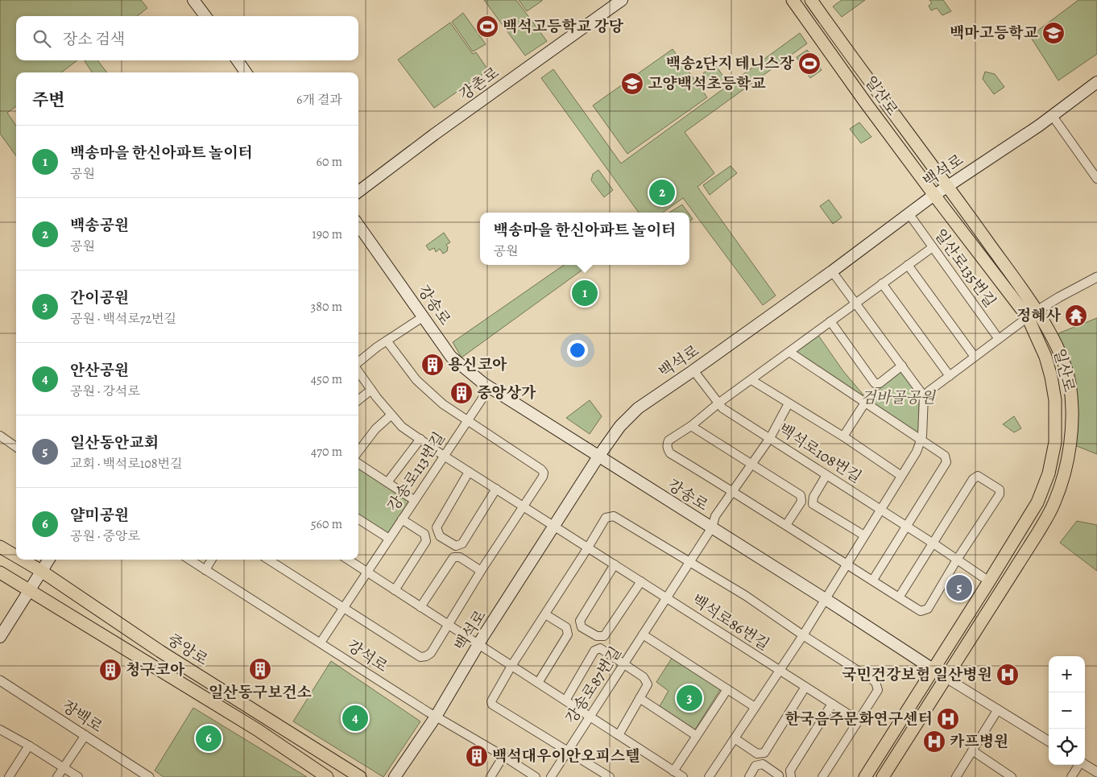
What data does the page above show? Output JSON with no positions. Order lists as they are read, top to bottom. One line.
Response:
{"streets":{"main road":["강촌로","일산로","백석로","강송로","중앙로"],"street":["일산로135번길","백석로108번길","강송로113번길","백석로86번길","강석로","강송로87번길","장백로"]},"crossings":[["일산로","백석로"],["일산로","강송로"],["일산로","백석로108번길"],["백석로","일산로135번길"],["백석로","강송로"],["백석로","백석로108번길"],["백석로","백석로86번길"],["백석로","강석로"],["강송로","강송로113번길"],["강송로","강송로87번길"],["백석로108번길","강송로87번길"],["강송로113번길","백석로86번길"],["강송로113번길","강석로"],["백석로86번길","강송로87번길"]],"parks":["검바골공원"],"places":{"sports":["백석고등학교 강당","백송2단지 테니스장"],"school or university":["백마고등학교","고양백석초등학교"],"temple":["정혜사"],"building":["용신코아","중앙상가","일산동구보건소","청구코아","백석대우이안오피스텔"],"hospital":["국민건강보험 일산병원","한국음주문화연구센터","카프병원"]},"page":{"search":"장소 검색","heading":["주변","6개 결과"],"list":[{"mark":"1","name":"백송마을 한신아파트 놀이터","note":"공원","value":"60 m"},{"mark":"2","name":"백송공원","note":"공원","value":"190 m"},{"mark":"3","name":"간이공원","note":"공원 · 백석로72번길","value":"380 m"},{"mark":"4","name":"안산공원","note":"공원 · 강석로","value":"450 m"},{"mark":"5","name":"일산동안교회","note":"교회 · 백석로108번길","value":"470 m"},{"mark":"6","name":"얄미공원","note":"공원 · 중앙로","value":"560 m"}],"pins":["2","1","5","3","4","6"],"popup":["백송마을 한신아파트 놀이터","공원"],"map_buttons":["+","−"]}}
